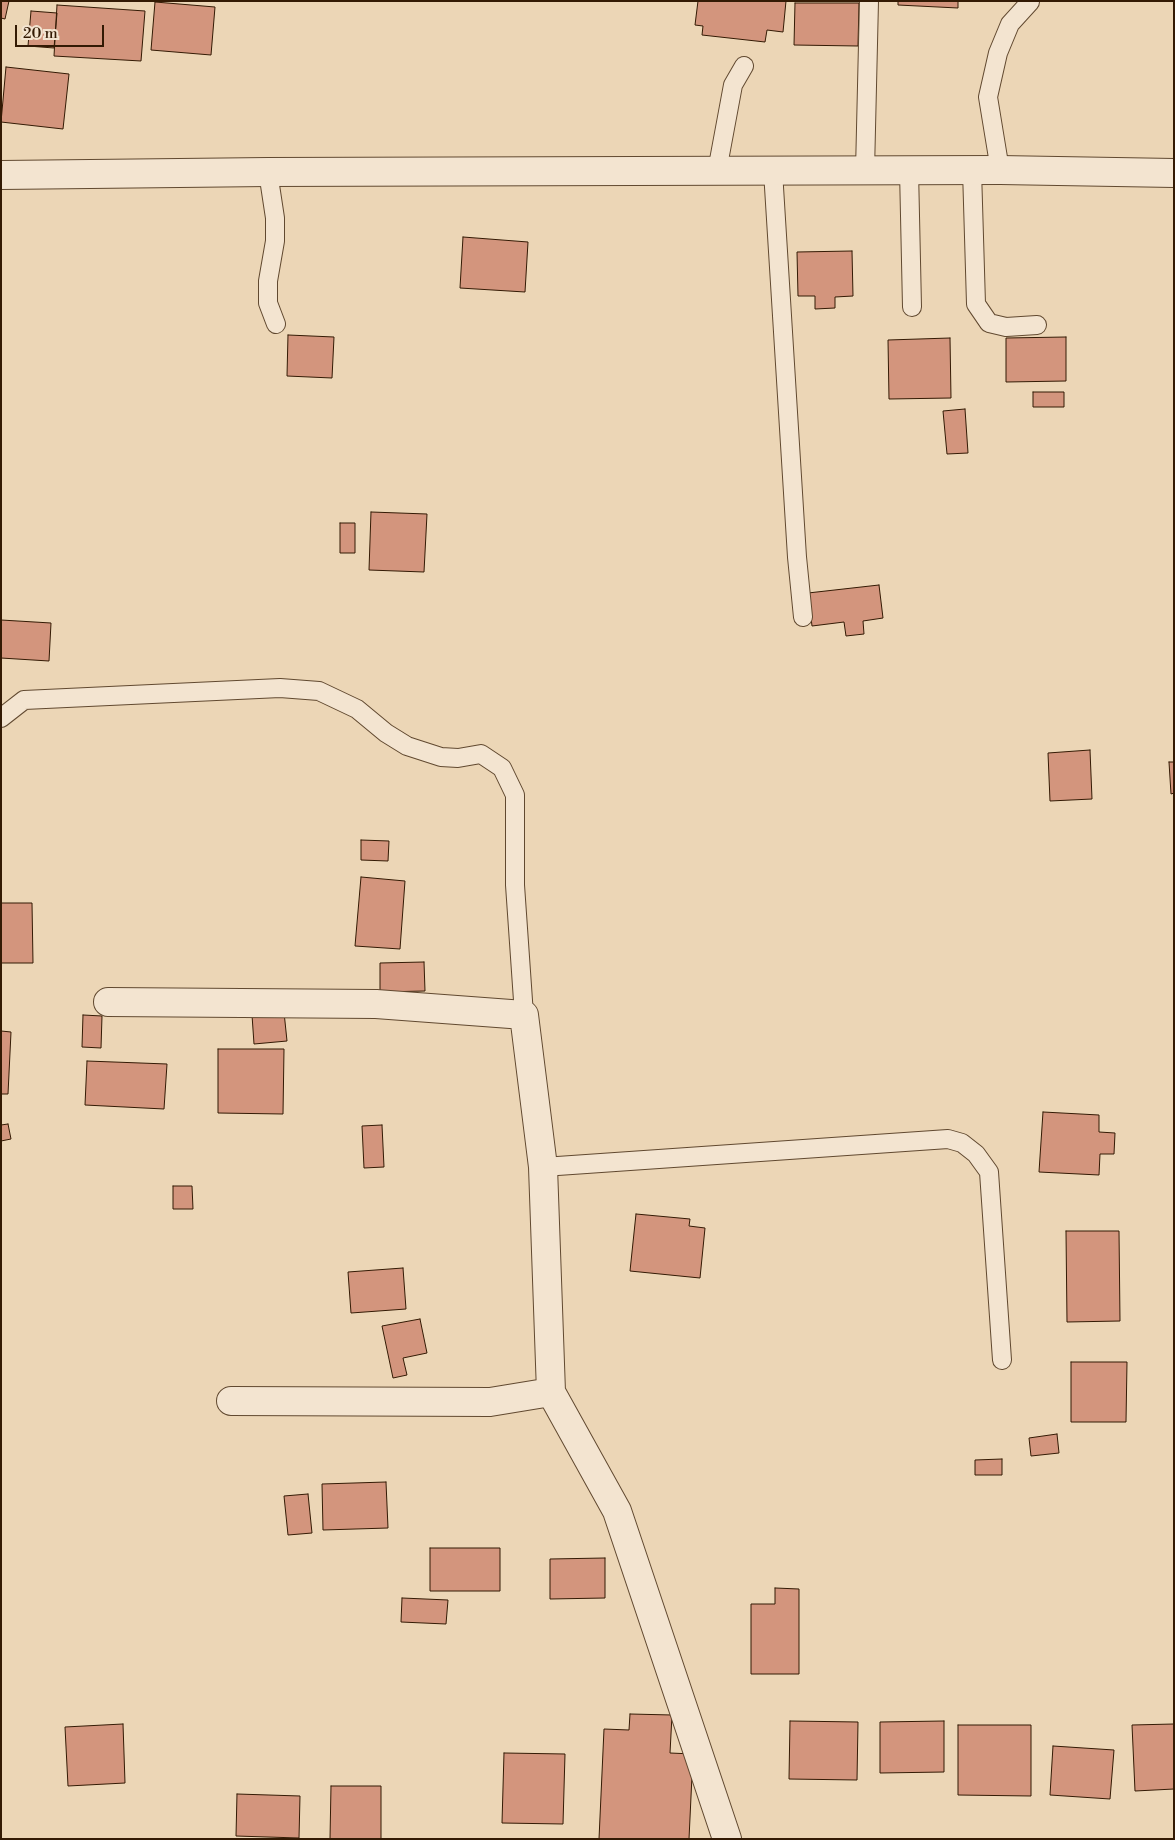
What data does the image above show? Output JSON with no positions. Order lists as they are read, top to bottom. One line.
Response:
{"scale_bar":"20 m"}
